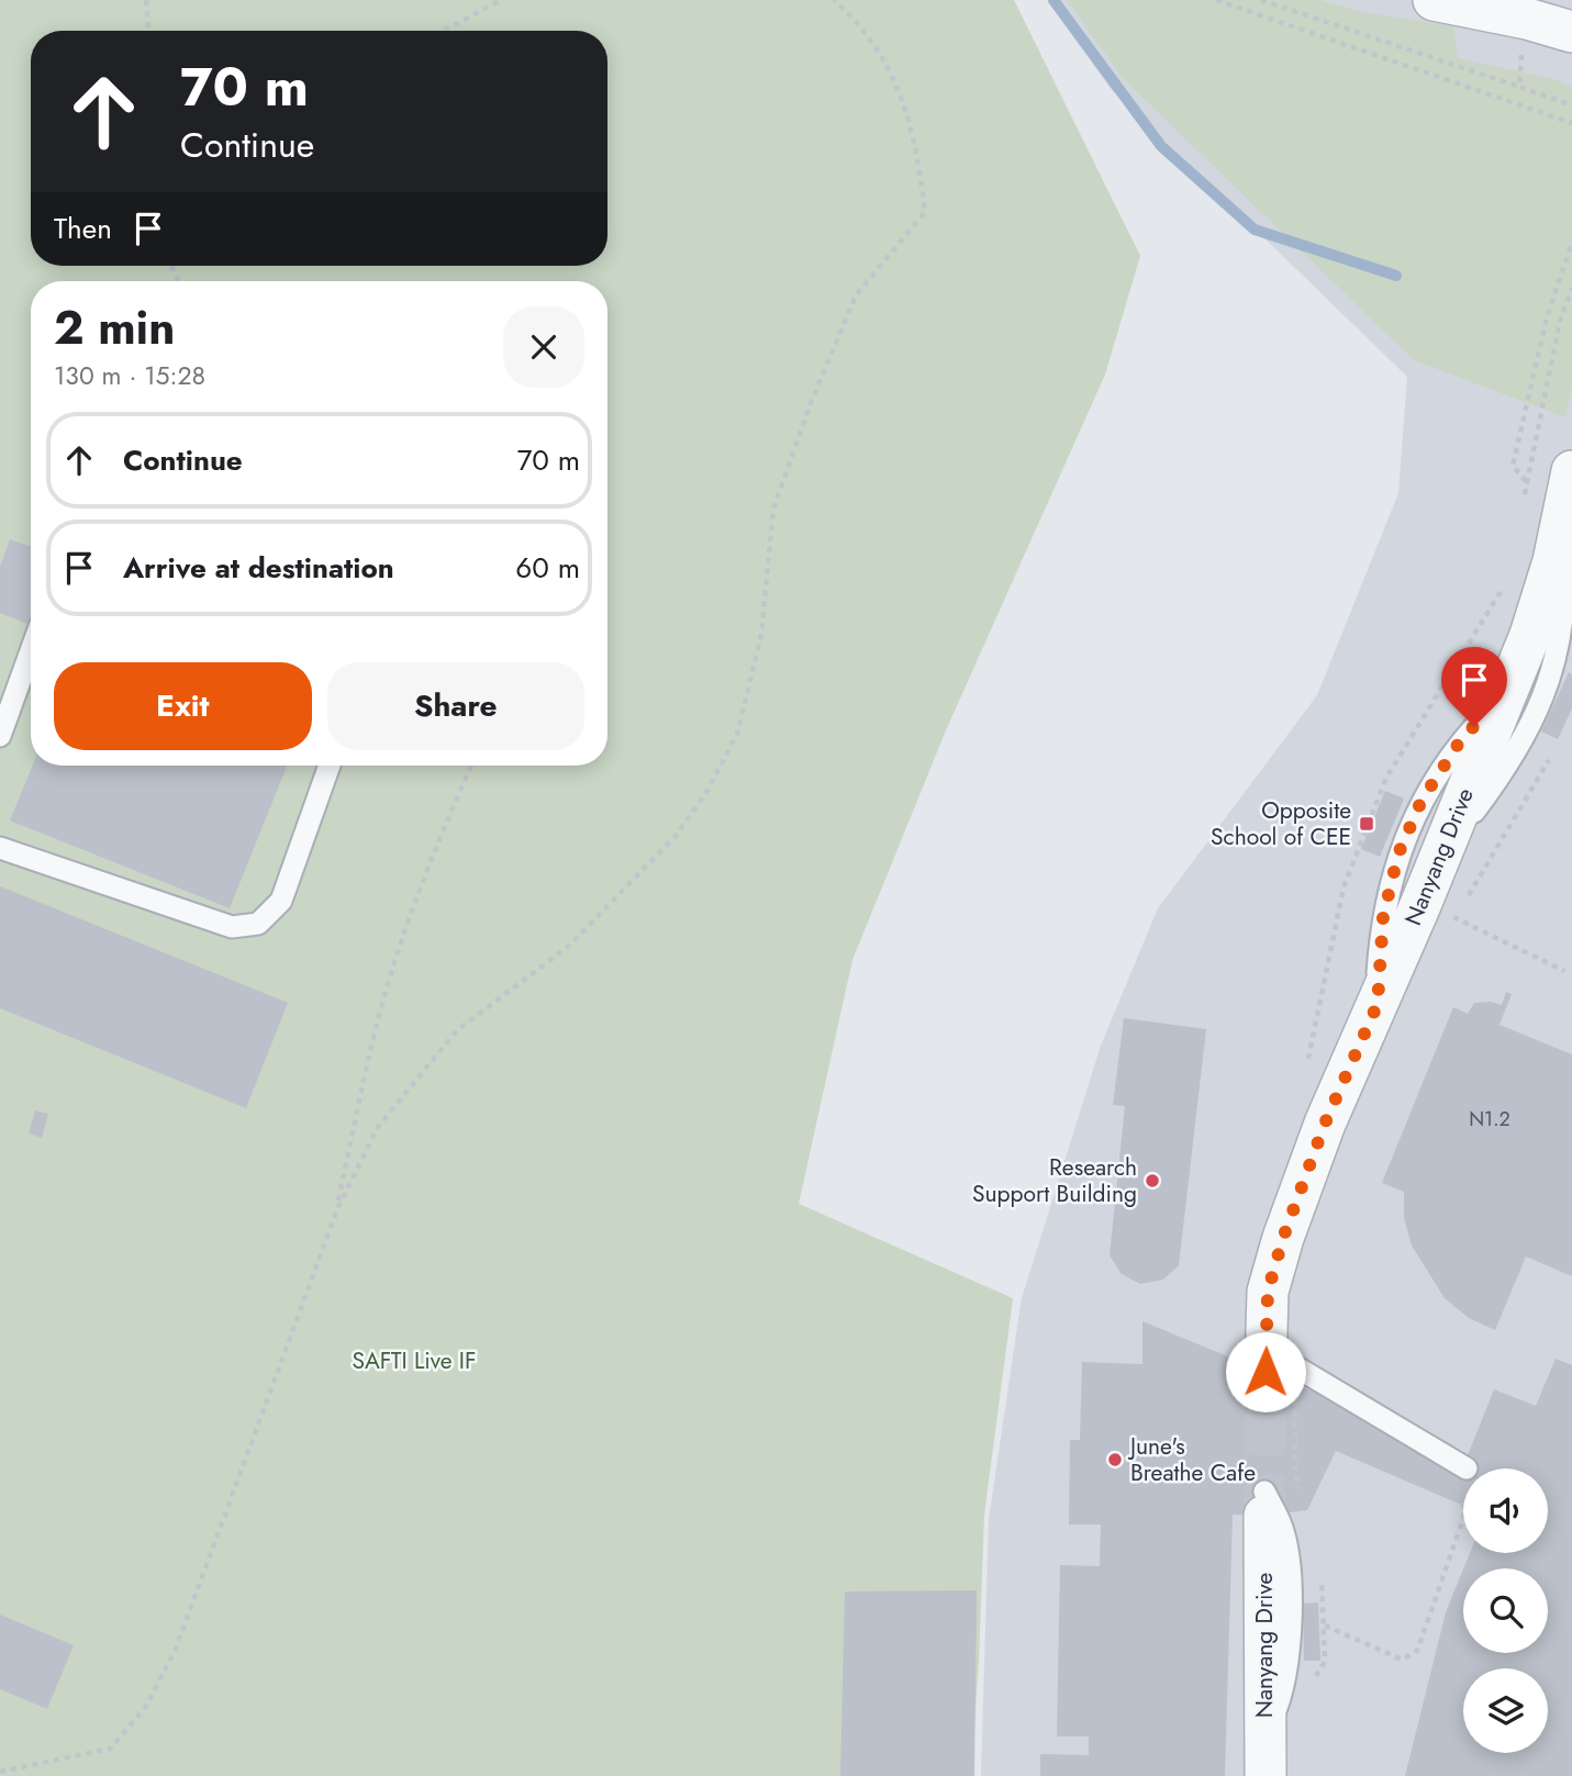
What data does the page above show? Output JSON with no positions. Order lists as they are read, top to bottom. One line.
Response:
{"streets":{"street":["Nanyang Drive"]},"parks":["SAFTI Live IF"],"places":{"transit":["Opposite School of CEE"],"other":["Research Support Building","June's Breathe Cafe"]},"house_numbers":["N1.2"],"page":{"turn":["70 m","Continue"],"then":"Then","heading":["2 min","130 m · 15:28"],"list":[{"name":"Continue","value":"70 m"},{"name":"Arrive at destination","value":"60 m"}],"buttons":["Exit","Share"]}}
